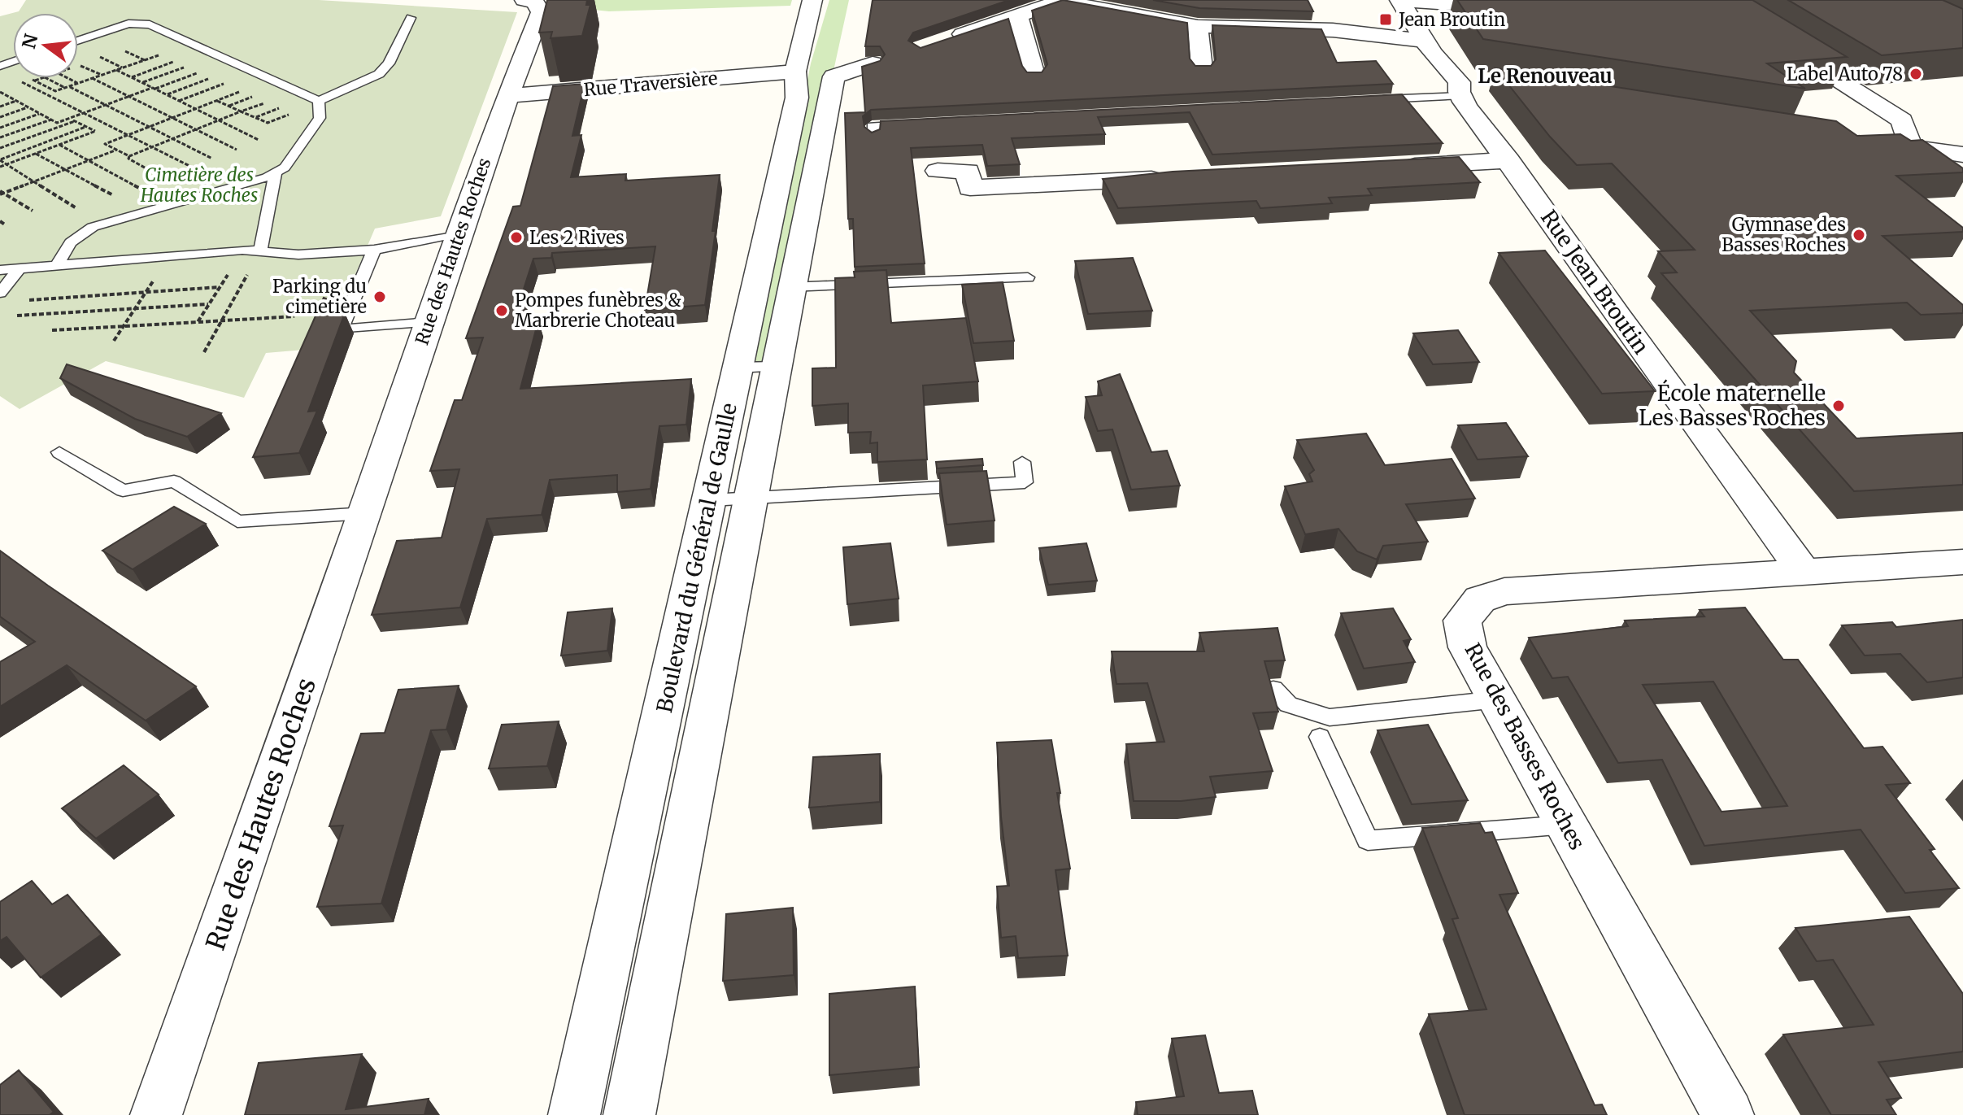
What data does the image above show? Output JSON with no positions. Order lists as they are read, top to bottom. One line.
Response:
{"streets":{"street":["Rue Traversière","Rue des Hautes Roches","Rue Jean Broutin","Boulevard du Général de Gaulle","Rue des Basses Roches"]},"crossings":[["Rue Traversière","Rue des Hautes Roches"],["Rue Traversière","Boulevard du Général de Gaulle"],["Rue Jean Broutin","Rue des Basses Roches"]],"districts":["Le Renouveau"],"parks":["Cimetière des Hautes Roches"],"places":{"transit":["Jean Broutin"],"other":["Label Auto 78","Gymnase des Basses Roches","Les 2 Rives","Parking du cimetière","Pompes funèbres & Marbrerie Choteau","École maternelle Les Basses Roches"]},"north":"left"}
